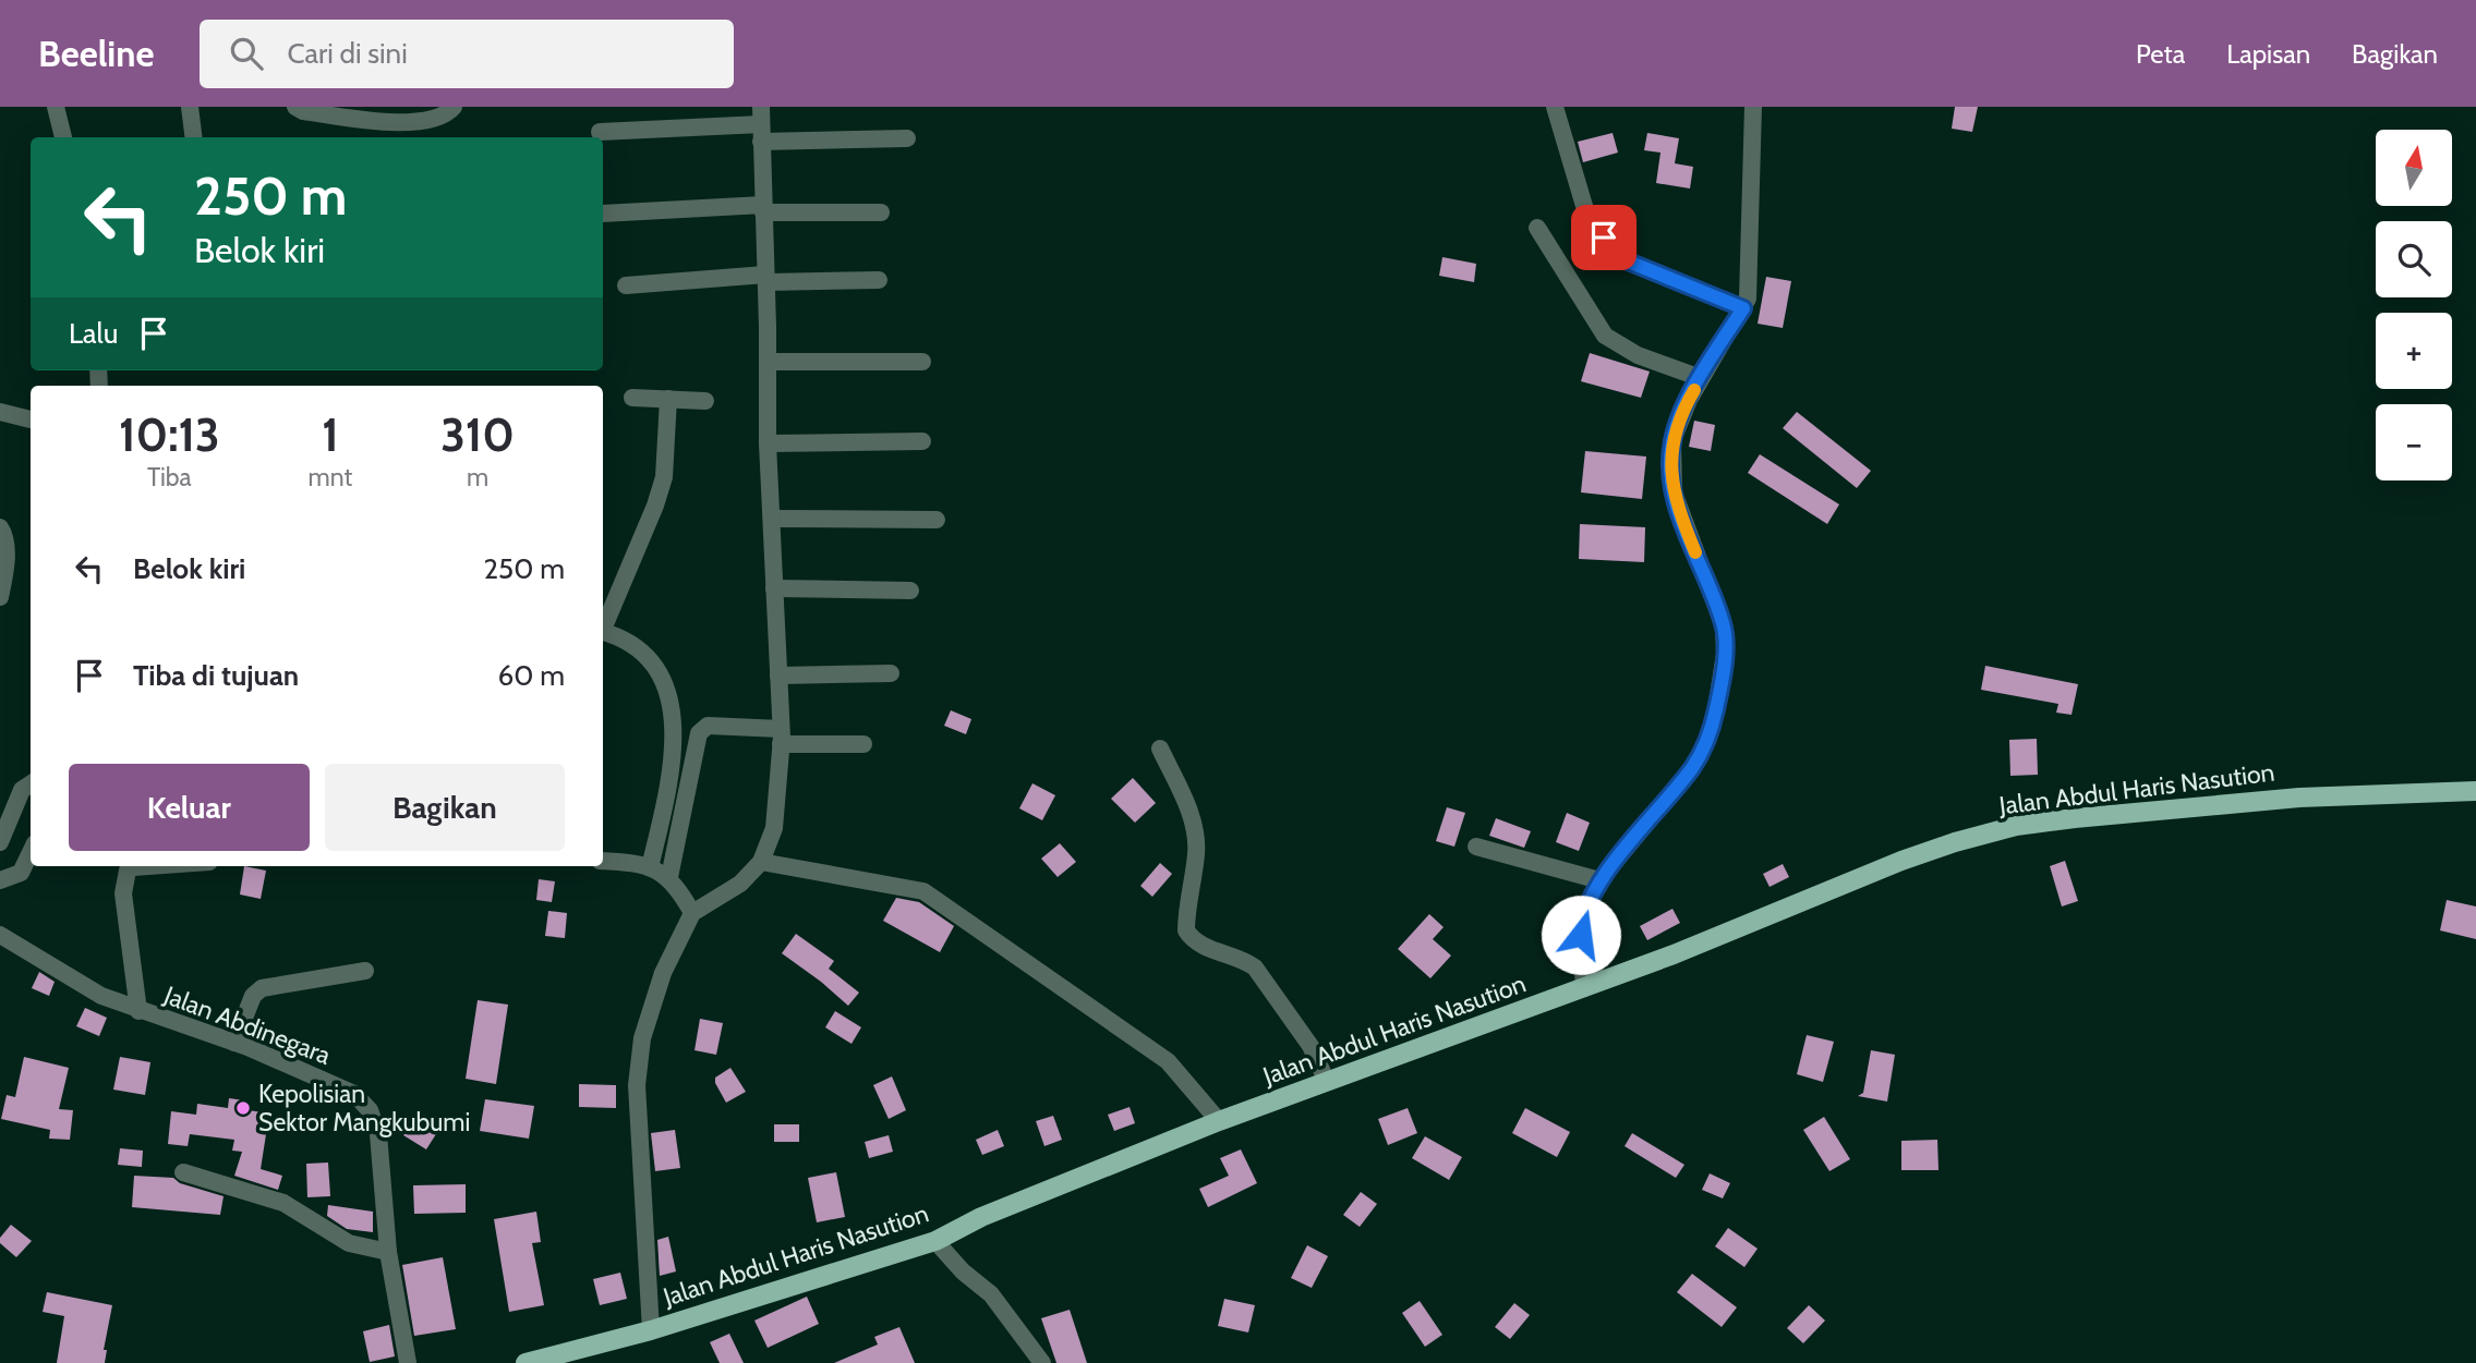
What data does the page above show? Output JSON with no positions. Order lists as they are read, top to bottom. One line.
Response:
{"streets":{"main road":["Jalan Abdul Haris Nasution"],"street":["Jalan Abdinegara"]},"places":["Kepolisian Sektor Mangkubumi"],"north":"top","page":{"header":"Beeline","search":"Cari di sini","nav":["Peta","Lapisan","Bagikan"],"map_buttons":["+","−"],"turn":["250 m","Belok kiri"],"then":"Lalu","eta":["10:13","Tiba","1","mnt","310","m"],"list":[{"name":"Belok kiri","value":"250 m"},{"name":"Tiba di tujuan","value":"60 m"}],"buttons":["Keluar","Bagikan"]}}
